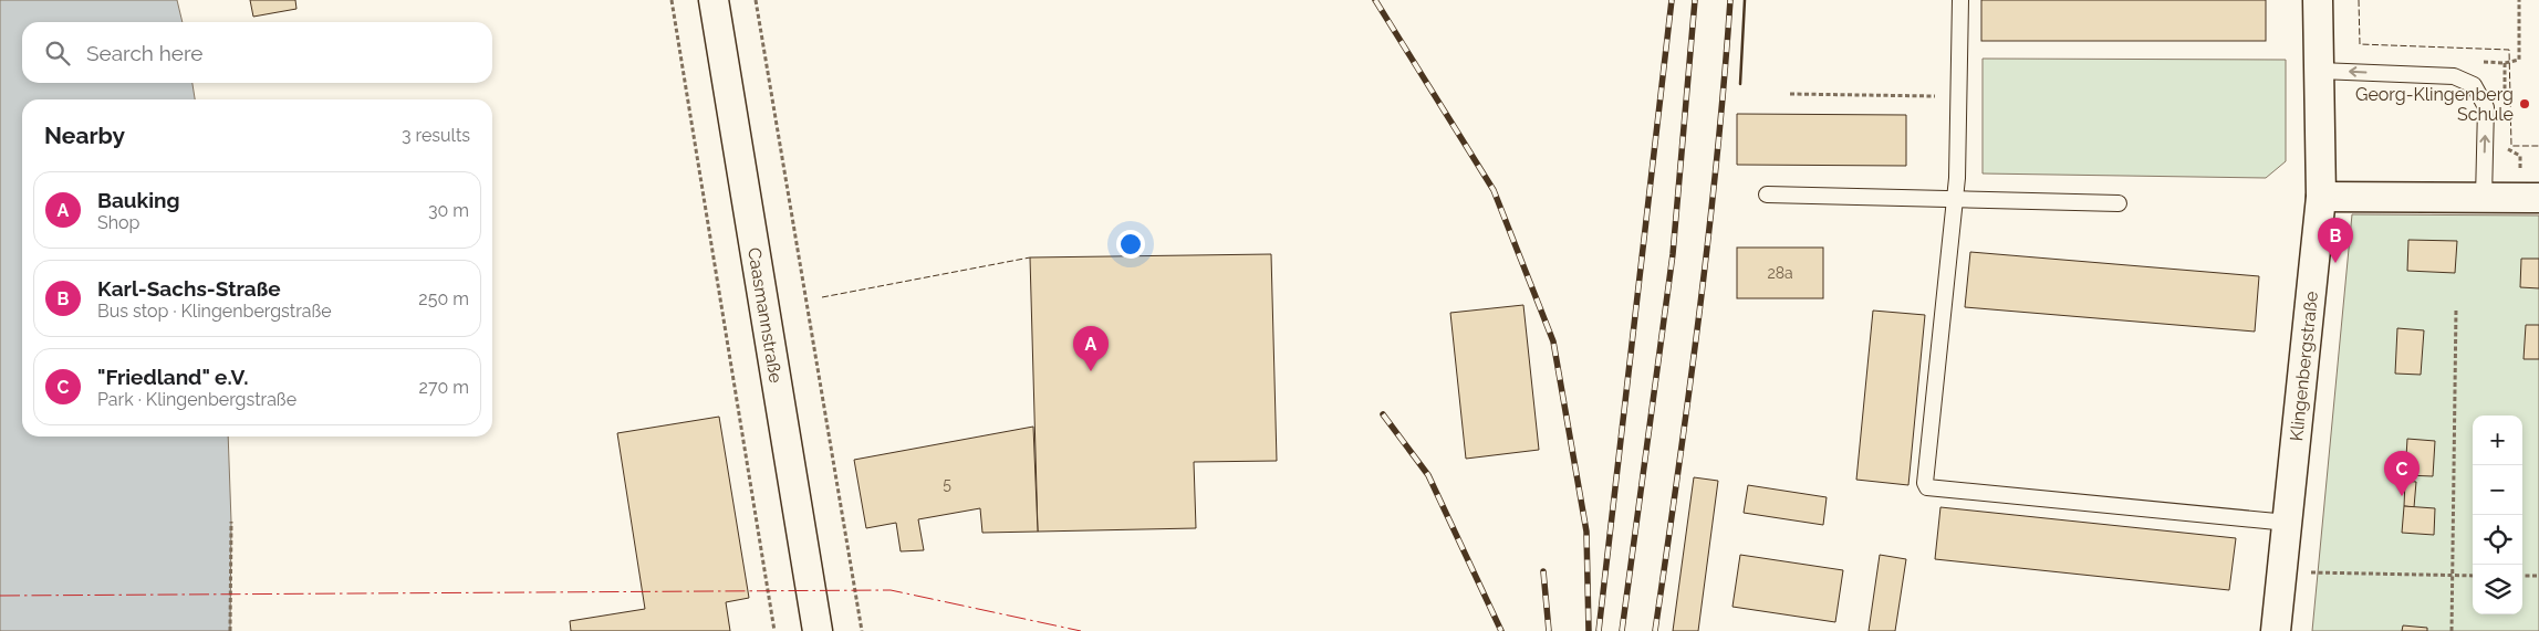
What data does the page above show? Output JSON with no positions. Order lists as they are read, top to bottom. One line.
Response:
{"streets":{"street":["Caasmannstraße","Klingenbergstraße"]},"places":["Georg-Klingenberg Schule"],"house_numbers":["28a","5"],"page":{"search":"Search here","heading":["Nearby","3 results"],"list":[{"mark":"A","name":"Bauking","note":"Shop","value":"30 m"},{"mark":"B","name":"Karl-Sachs-Straße","note":"Bus stop · Klingenbergstraße","value":"250 m"},{"mark":"C","name":"\"Friedland\" e.V.","note":"Park · Klingenbergstraße","value":"270 m"}],"pins":["B","A","C"],"map_buttons":["+","−"]}}
